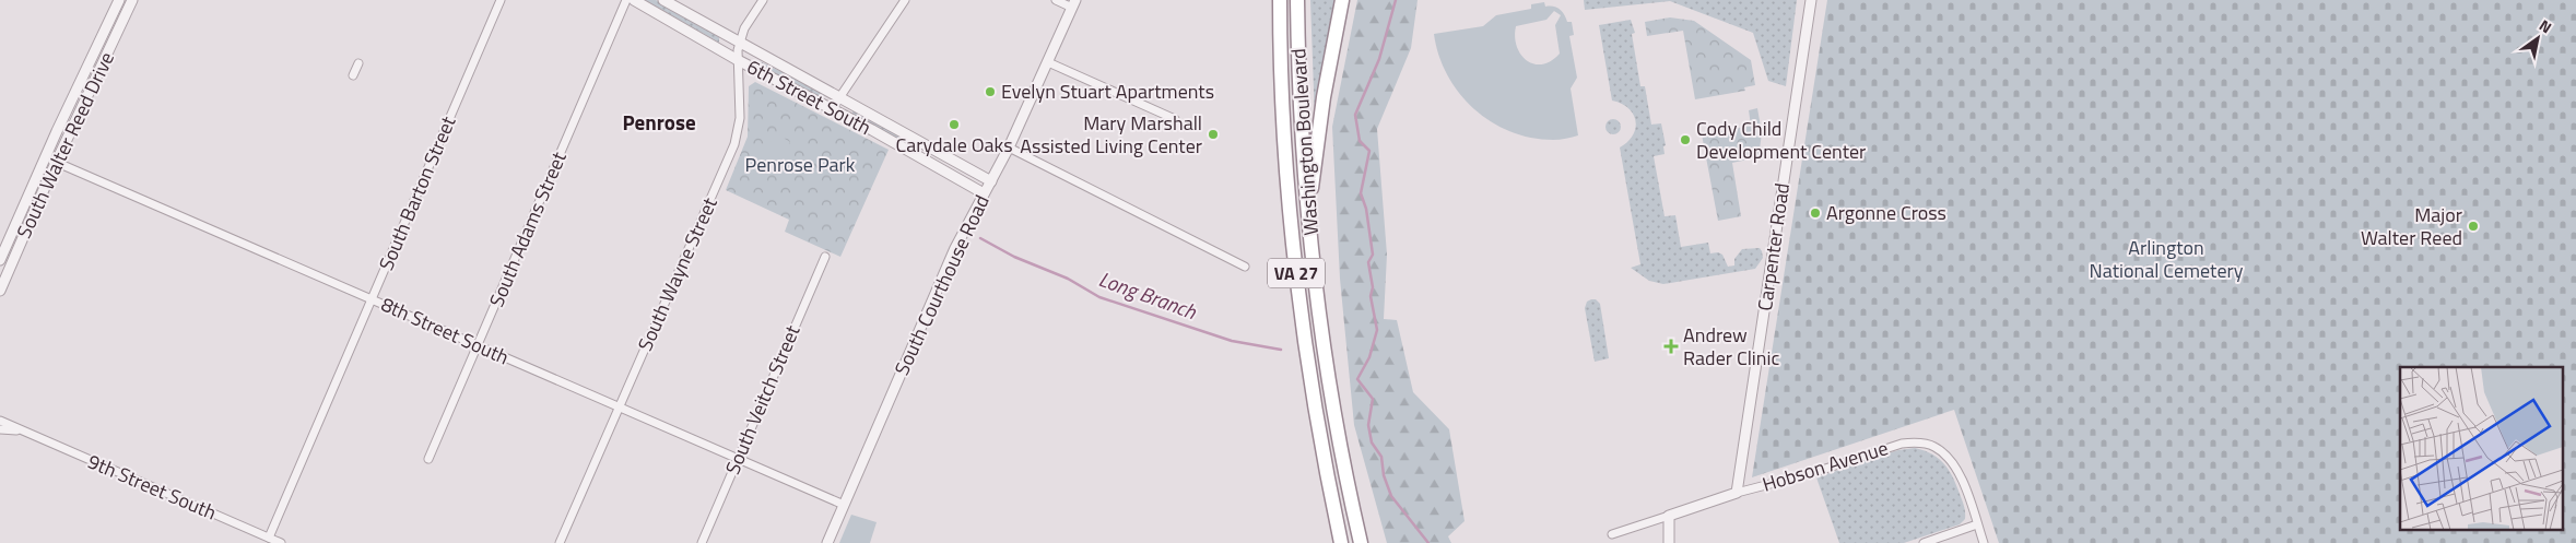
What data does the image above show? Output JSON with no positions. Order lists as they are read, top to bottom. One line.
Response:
{"streets":{"highway":["Washington Boulevard","VA 27"],"street":["6th Street South","South Walter Reed Drive","South Barton Street","South Adams Street","Carpenter Road","South Wayne Street","South Courthouse Road","8th Street South","South Veitch Street","Hobson Avenue","9th Street South"]},"crossings":[["6th Street South","South Wayne Street"],["6th Street South","South Courthouse Road"],["South Walter Reed Drive","8th Street South"],["South Barton Street","8th Street South"],["South Barton Street","9th Street South"],["South Adams Street","8th Street South"],["Carpenter Road","Hobson Avenue"],["South Wayne Street","8th Street South"],["South Courthouse Road","8th Street South"],["8th Street South","South Veitch Street"]],"districts":["Penrose"],"water":["Long Branch"],"parks":["Penrose Park","Arlington National Cemetery"],"places":{"other":["Evelyn Stuart Apartments","Carydale Oaks","Mary Marshall Assisted Living Center","Cody Child Development Center","Argonne Cross","Major Walter Reed"],"health":["Andrew Rader Clinic"]},"north":"top right"}
